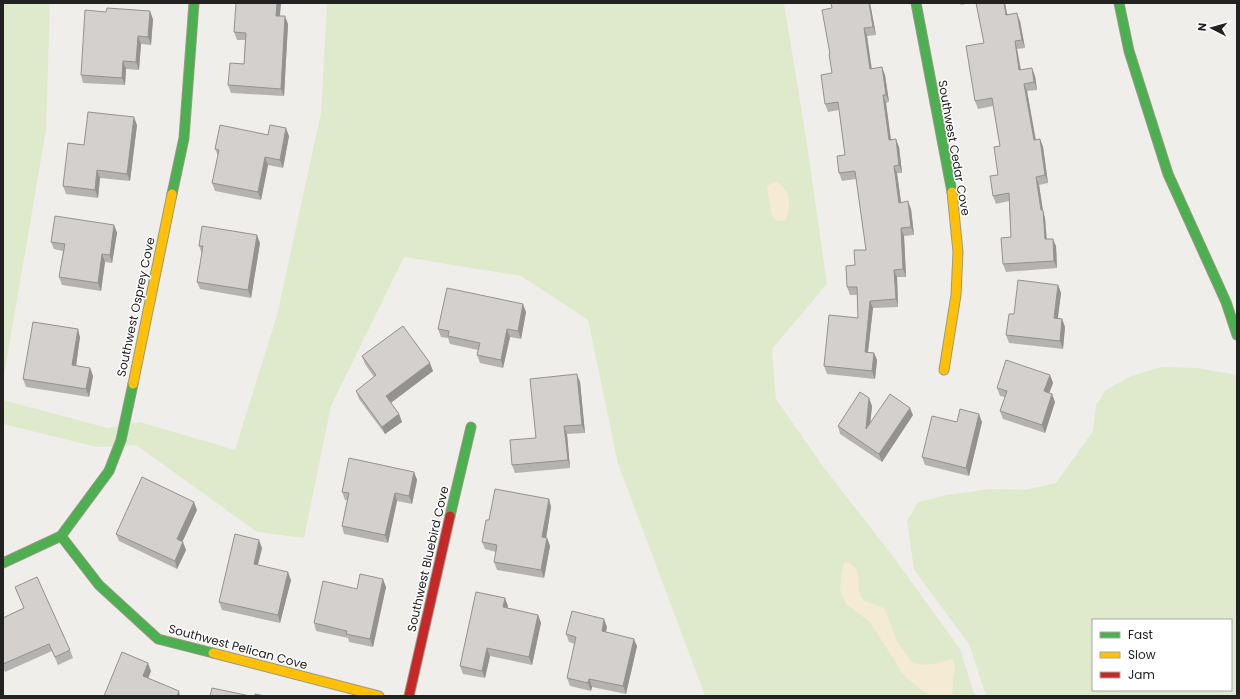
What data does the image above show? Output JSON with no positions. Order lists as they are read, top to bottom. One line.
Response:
{"streets":{"street":["Southwest Cedar Cove","Southwest Osprey Cove","Southwest Bluebird Cove","Southwest Pelican Cove"]},"crossings":[["Southwest Osprey Cove","Southwest Pelican Cove"]],"legend":["Fast","Slow","Jam"],"north":"left"}
